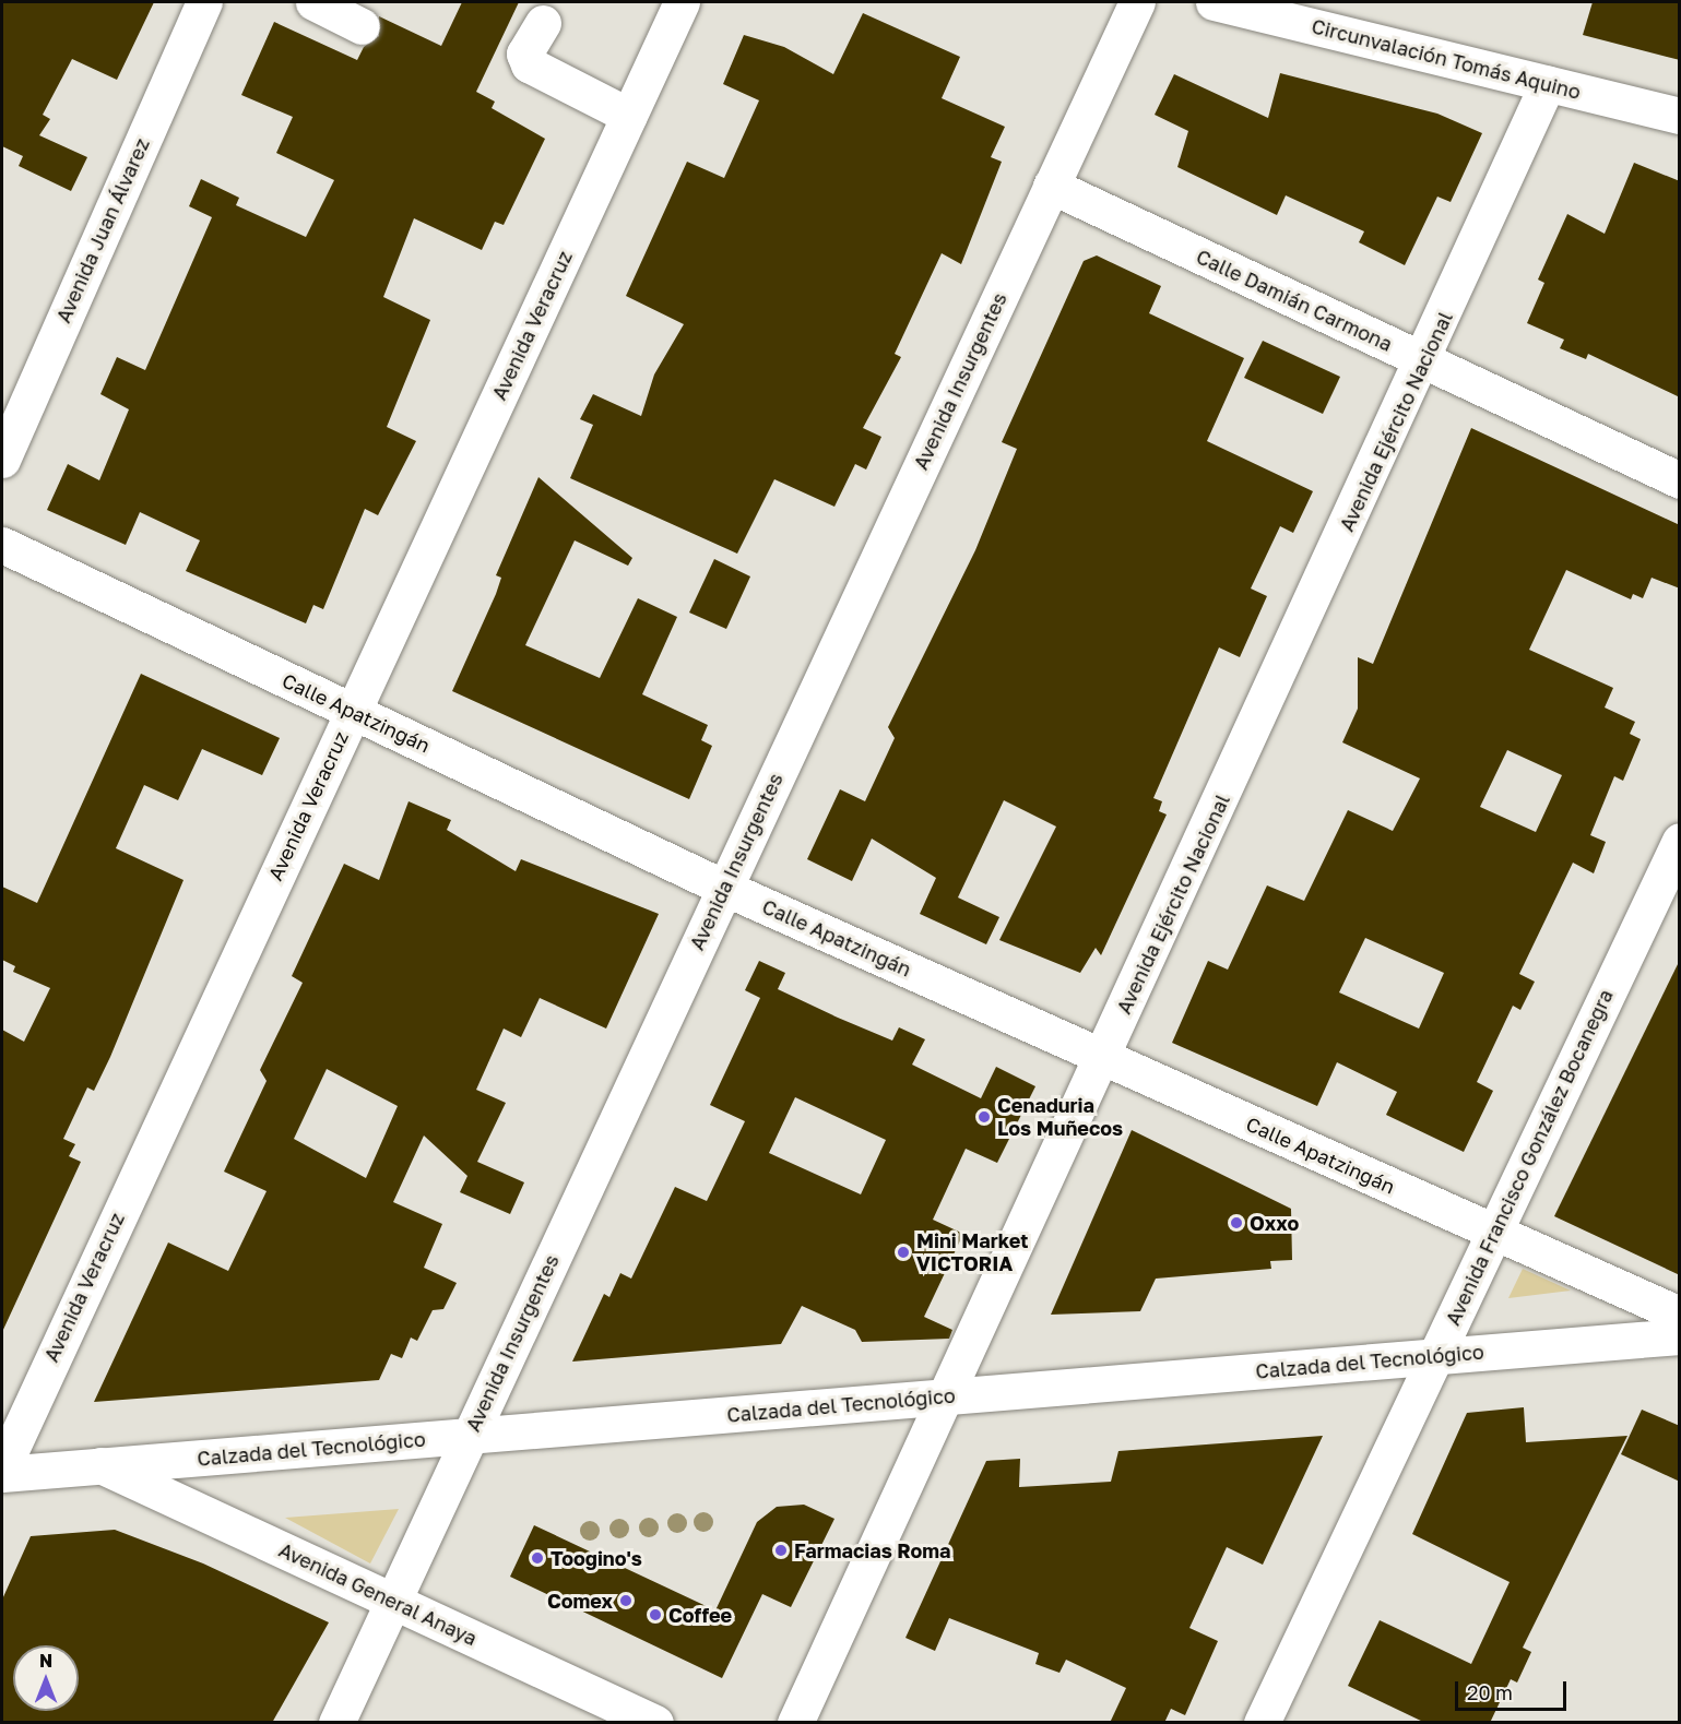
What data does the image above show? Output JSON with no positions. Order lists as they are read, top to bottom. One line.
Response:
{"streets":{"street":["Circunvalación Tomás Aquino","Avenida Juan Álvarez","Calle Damián Carmona","Avenida Veracruz","Avenida Insurgentes","Avenida Ejército Nacional","Calle Apatzingán","Avenida Francisco González Bocanegra","Calzada del Tecnológico","Avenida General Anaya"]},"crossings":[["Circunvalación Tomás Aquino","Avenida Ejército Nacional"],["Calle Damián Carmona","Avenida Insurgentes"],["Calle Damián Carmona","Avenida Ejército Nacional"],["Avenida Veracruz","Calle Apatzingán"],["Avenida Insurgentes","Calle Apatzingán"],["Avenida Insurgentes","Calzada del Tecnológico"],["Avenida Insurgentes","Avenida General Anaya"],["Avenida Ejército Nacional","Calle Apatzingán"],["Avenida Ejército Nacional","Calzada del Tecnológico"],["Calle Apatzingán","Avenida Francisco González Bocanegra"],["Avenida Francisco González Bocanegra","Calzada del Tecnológico"],["Calzada del Tecnológico","Avenida General Anaya"]],"places":["Cenaduria Los Muñecos","Oxxo","Mini Market VICTORIA","Farmacias Roma","Toogino's","Comex","Coffee"],"scale_bar":"20 m","north":"top"}
